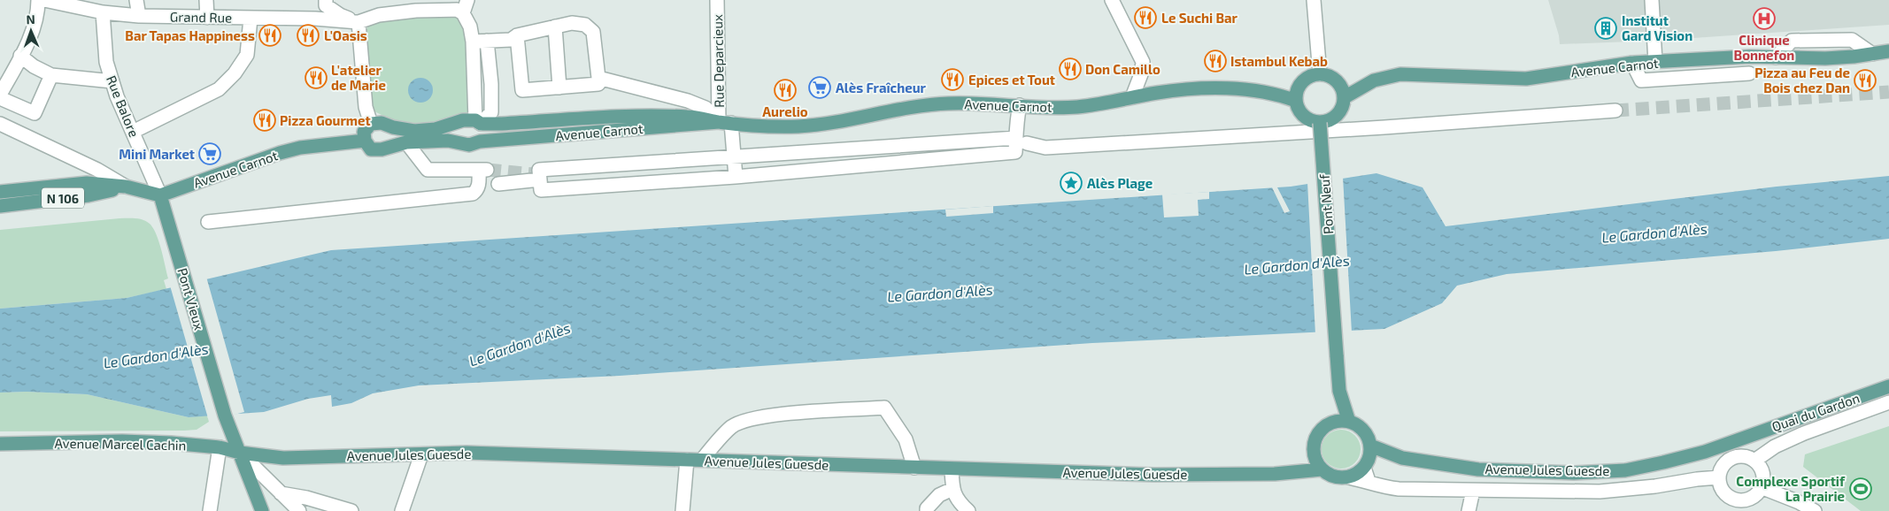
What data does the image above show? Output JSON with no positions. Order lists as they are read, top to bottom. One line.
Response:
{"streets":{"main road":["Avenue Carnot","N 106","Pont Neuf","Pont Vieux","Quai du Gardon","Avenue Marcel Cachin","Avenue Jules Guesde"],"street":["Grand Rue","Rue Deparcieux","Rue Balore"]},"crossings":[["Grand Rue","Avenue Carnot"],["Grand Rue","Rue Balore"],["Rue Deparcieux","Avenue Carnot"],["Avenue Carnot","Rue Balore"],["Avenue Carnot","N 106"],["Avenue Carnot","Pont Neuf"],["Avenue Carnot","Pont Vieux"],["Rue Balore","N 106"],["Rue Balore","Pont Vieux"],["N 106","Pont Vieux"],["Pont Neuf","Avenue Jules Guesde"],["Pont Vieux","Avenue Marcel Cachin"],["Pont Vieux","Avenue Jules Guesde"],["Quai du Gardon","Avenue Jules Guesde"],["Avenue Marcel Cachin","Avenue Jules Guesde"]],"water":["Le Gardon d'Alès"],"places":{"restaurant":["Le Suchi Bar","Bar Tapas Happiness","L'Oasis","Istambul Kebab","Don Camillo","L'atelier de Marie","Epices et Tout","Pizza au Feu de Bois chez Dan","Aurelio","Pizza Gourmet"],"hospital":["Clinique Bonnefon"],"building":["Institut Gard Vision"],"supermarket":["Alès Fraîcheur","Mini Market"],"place":["Alès Plage"],"sports":["Complexe Sportif La Prairie"]},"north":"top"}
